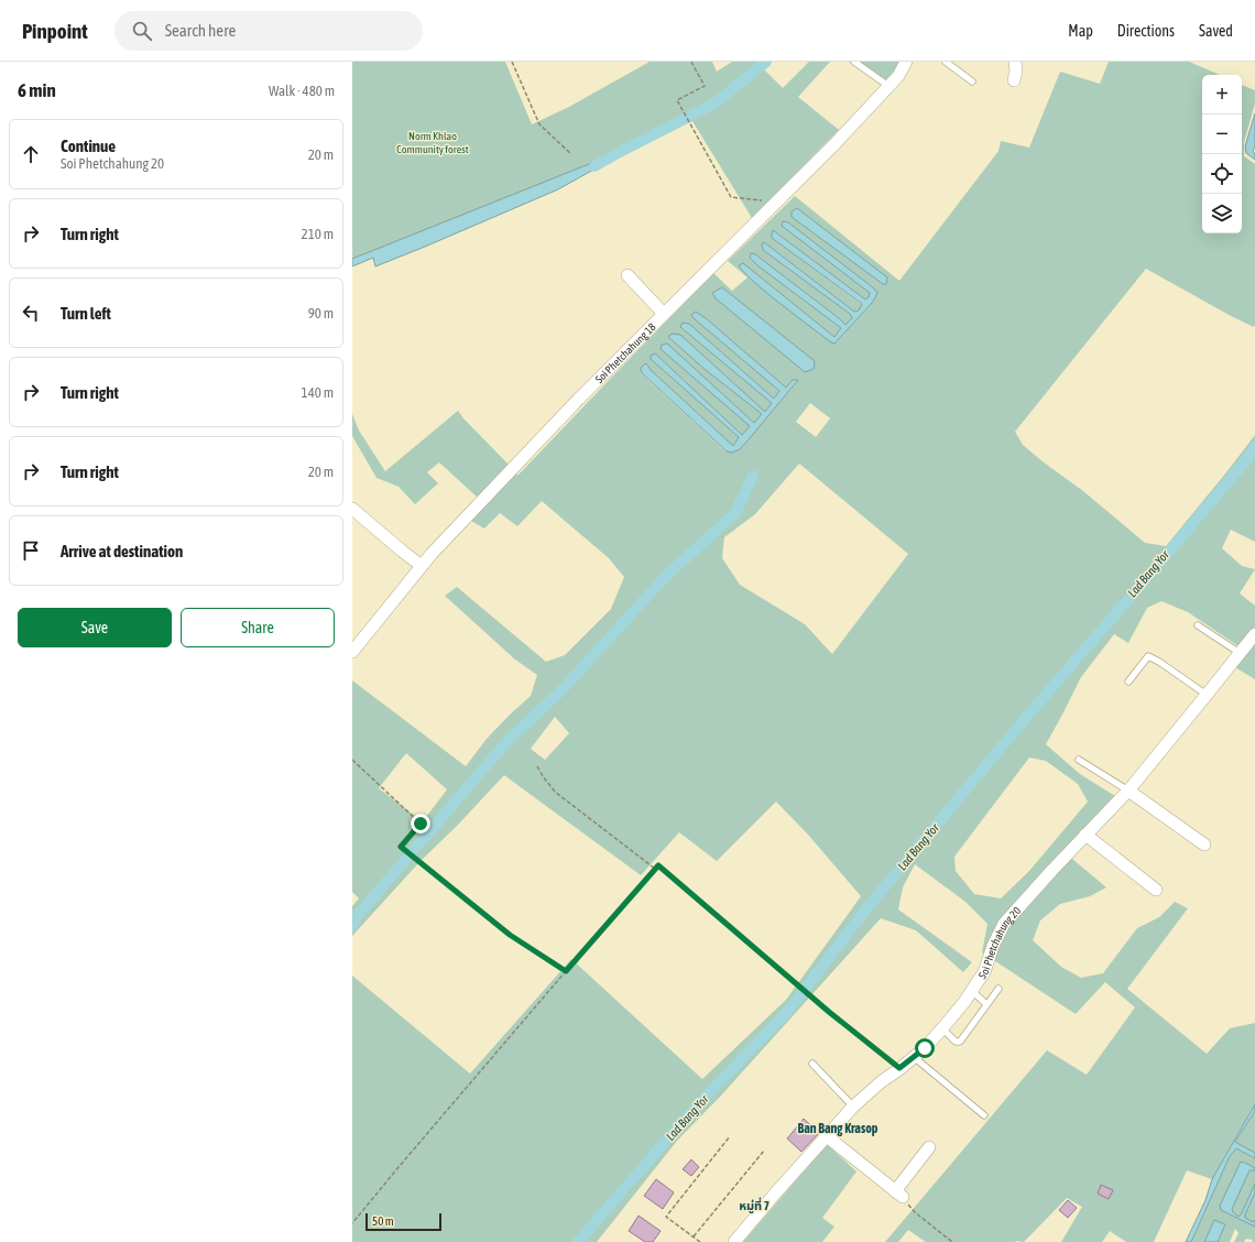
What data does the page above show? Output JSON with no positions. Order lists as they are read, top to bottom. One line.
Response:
{"streets":{"street":["Soi Phetchahung 18","Soi Phetchahung 20"]},"districts":["Ban Bang Krasop","หมู่ที่ 7"],"water":["Lad Bang Yor"],"parks":["Norm Khlao Community forest"],"scale_bar":"50 m","page":{"header":"Pinpoint","search":"Search here","nav":["Map","Directions","Saved"],"heading":["6 min","Walk · 480 m"],"map_buttons":["+","−"],"list":[["Continue","Soi Phetchahung 20","20 m"],["Turn right","210 m"],["Turn left","90 m"],["Turn right","140 m"],["Turn right","20 m"],"Arrive at destination"],"buttons":["Save","Share"],"scale":"50 m"}}
